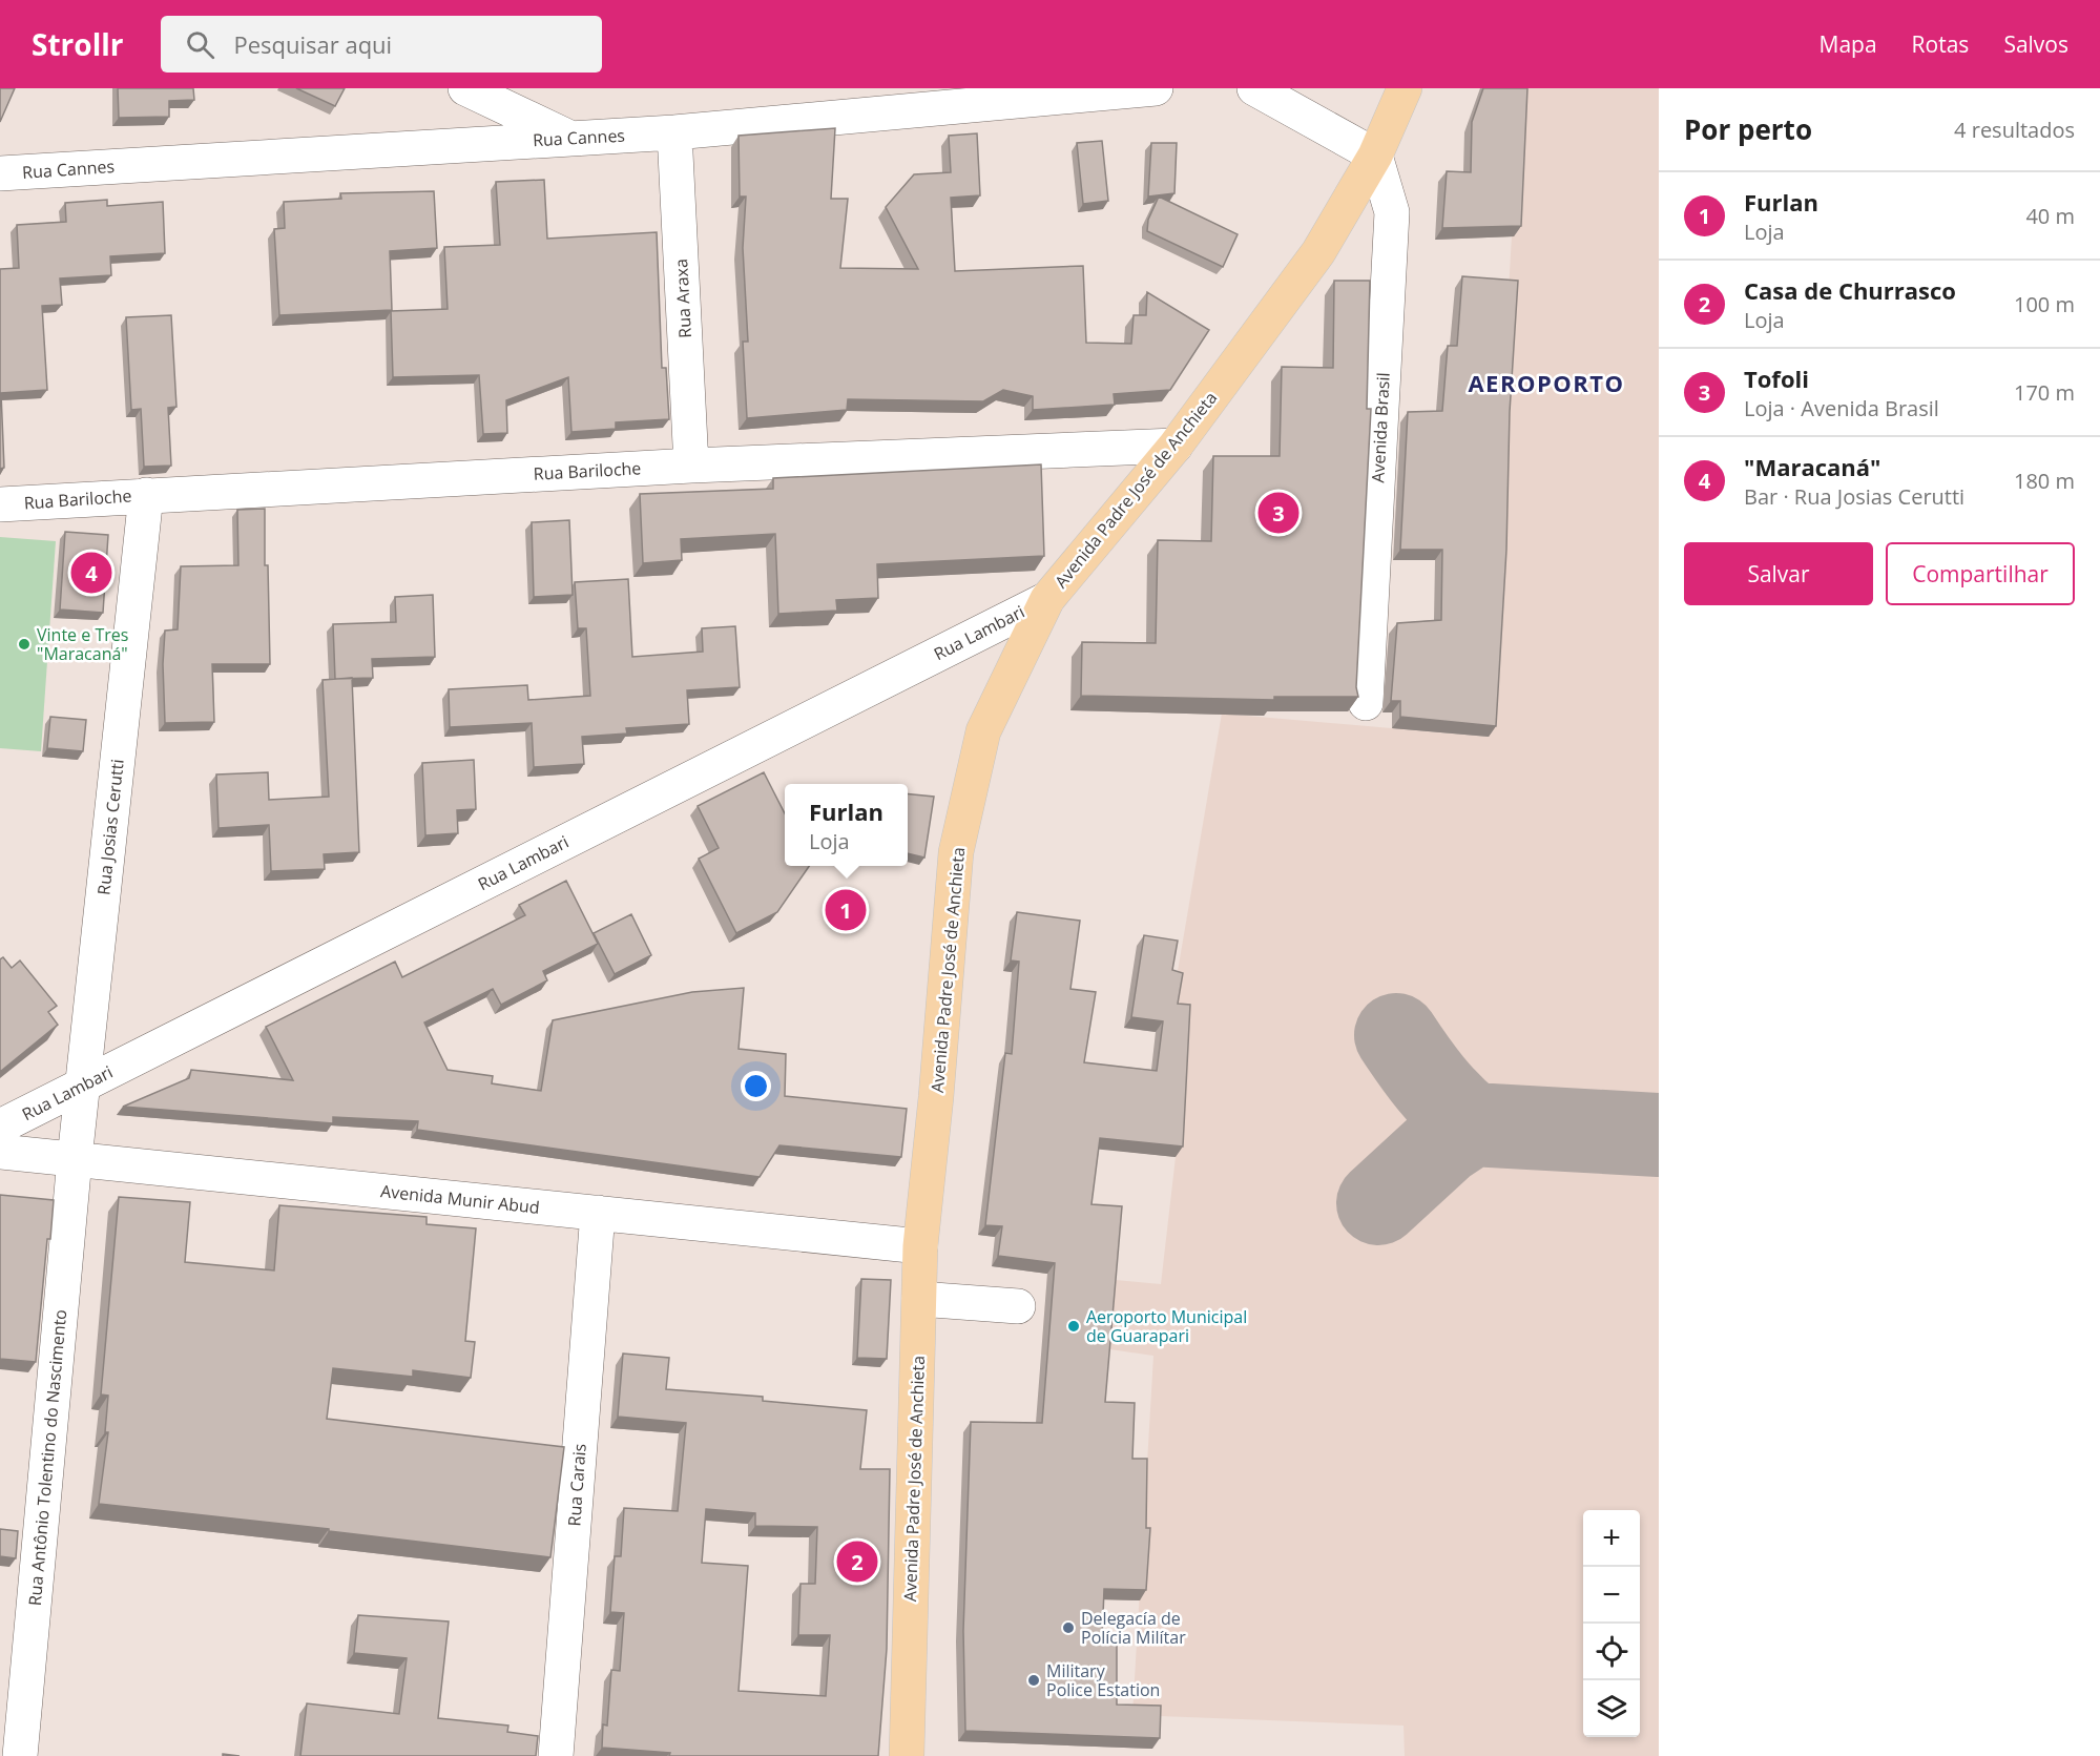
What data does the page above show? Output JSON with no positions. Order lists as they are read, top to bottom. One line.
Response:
{"streets":{"main road":["Avenida Padre José de Anchieta"],"street":["Rua Cannes","Rua Araxa","Avenida Brasil","Rua Bariloche","Rua Lambari","Rua Josias Cerutti","Avenida Munir Abud","Rua Antônio Tolentino do Nascimento","Rua Carais"]},"crossings":[["Rua Cannes","Rua Araxa"],["Rua Araxa","Rua Bariloche"],["Avenida Brasil","Avenida Padre José de Anchieta"],["Rua Bariloche","Avenida Padre José de Anchieta"],["Rua Bariloche","Rua Josias Cerutti"],["Avenida Padre José de Anchieta","Rua Lambari"],["Avenida Padre José de Anchieta","Avenida Munir Abud"],["Rua Lambari","Rua Josias Cerutti"],["Rua Josias Cerutti","Avenida Munir Abud"],["Rua Josias Cerutti","Rua Antônio Tolentino do Nascimento"],["Avenida Munir Abud","Rua Antônio Tolentino do Nascimento"],["Avenida Munir Abud","Rua Carais"]],"districts":["AEROPORTO"],"places":["Vinte e Tres \"Maracaná\"","Aeroporto Municipal de Guarapari","Delegacía de Polícia Milítar","Military Police Estation"],"page":{"header":"Strollr","search":"Pesquisar aqui","nav":["Mapa","Rotas","Salvos"],"heading":["Por perto","4 resultados"],"list":[{"mark":"1","name":"Furlan","note":"Loja","value":"40 m"},{"mark":"2","name":"Casa de Churrasco","note":"Loja","value":"100 m"},{"mark":"3","name":"Tofoli","note":"Loja · Avenida Brasil","value":"170 m"},{"mark":"4","name":"\"Maracaná\"","note":"Bar · Rua Josias Cerutti","value":"180 m"}],"pins":["3","4","1","2"],"buttons":["Salvar","Compartilhar"],"popup":["Furlan","Loja"],"map_buttons":["+","−"]}}
